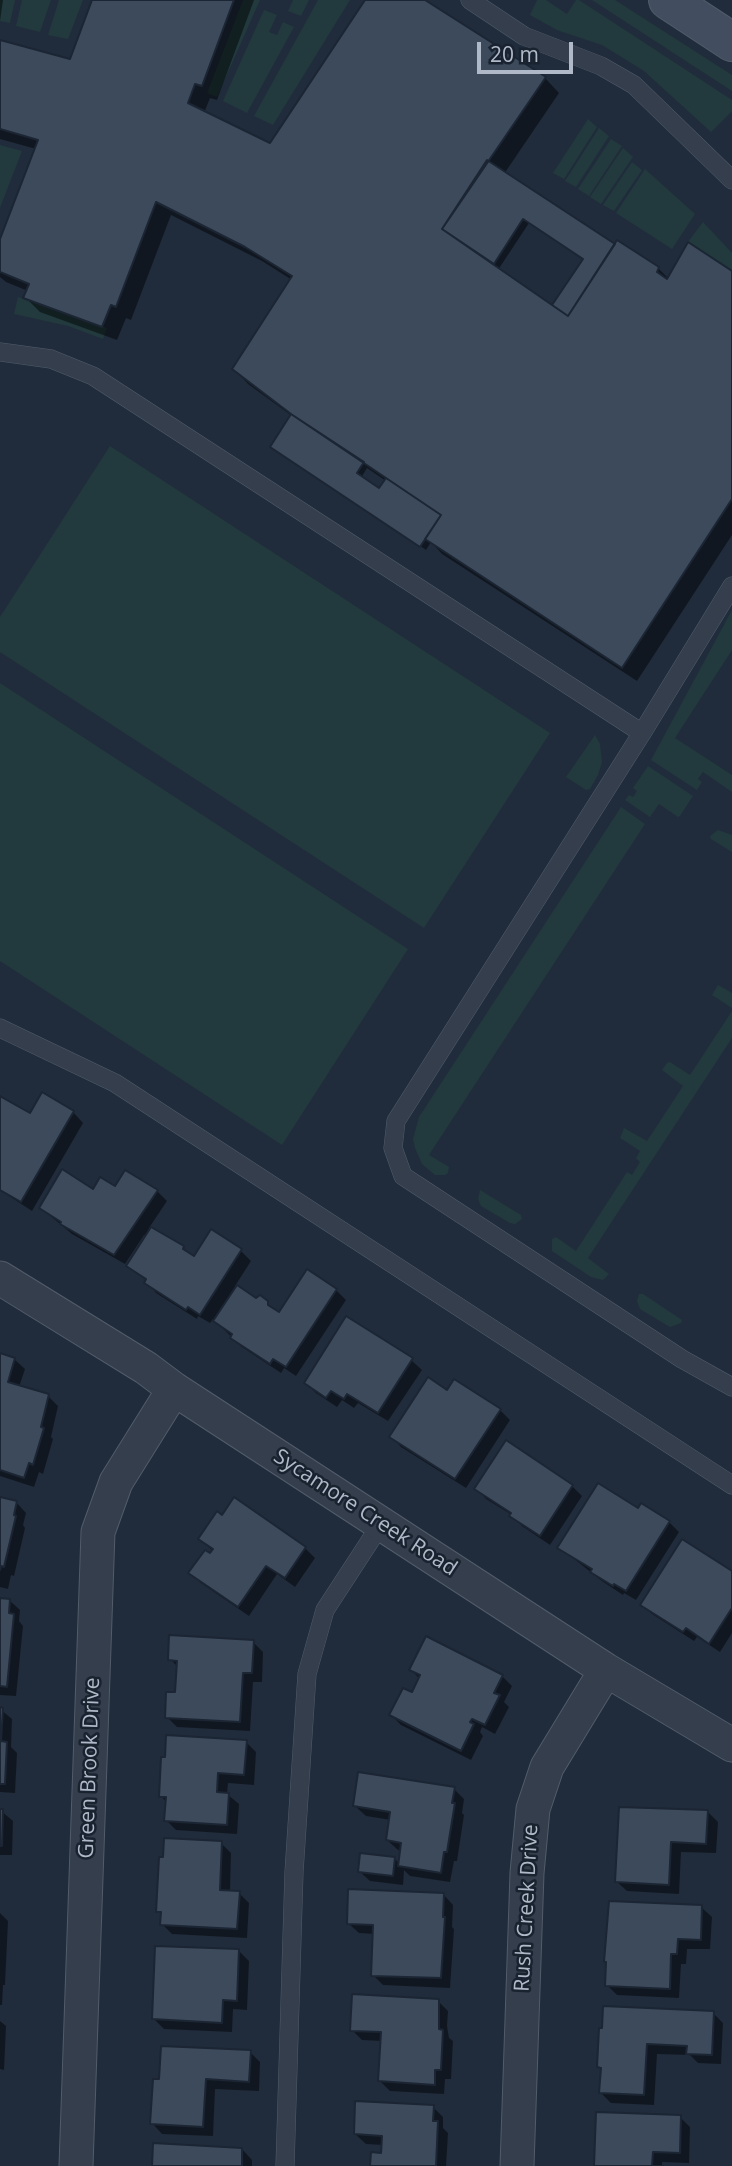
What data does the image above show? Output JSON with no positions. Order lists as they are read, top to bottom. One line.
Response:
{"streets":{"street":["Sycamore Creek Road","Green Brook Drive","Rush Creek Drive"]},"crossings":[["Sycamore Creek Road","Green Brook Drive"],["Sycamore Creek Road","Rush Creek Drive"]],"scale_bar":"20 m"}
